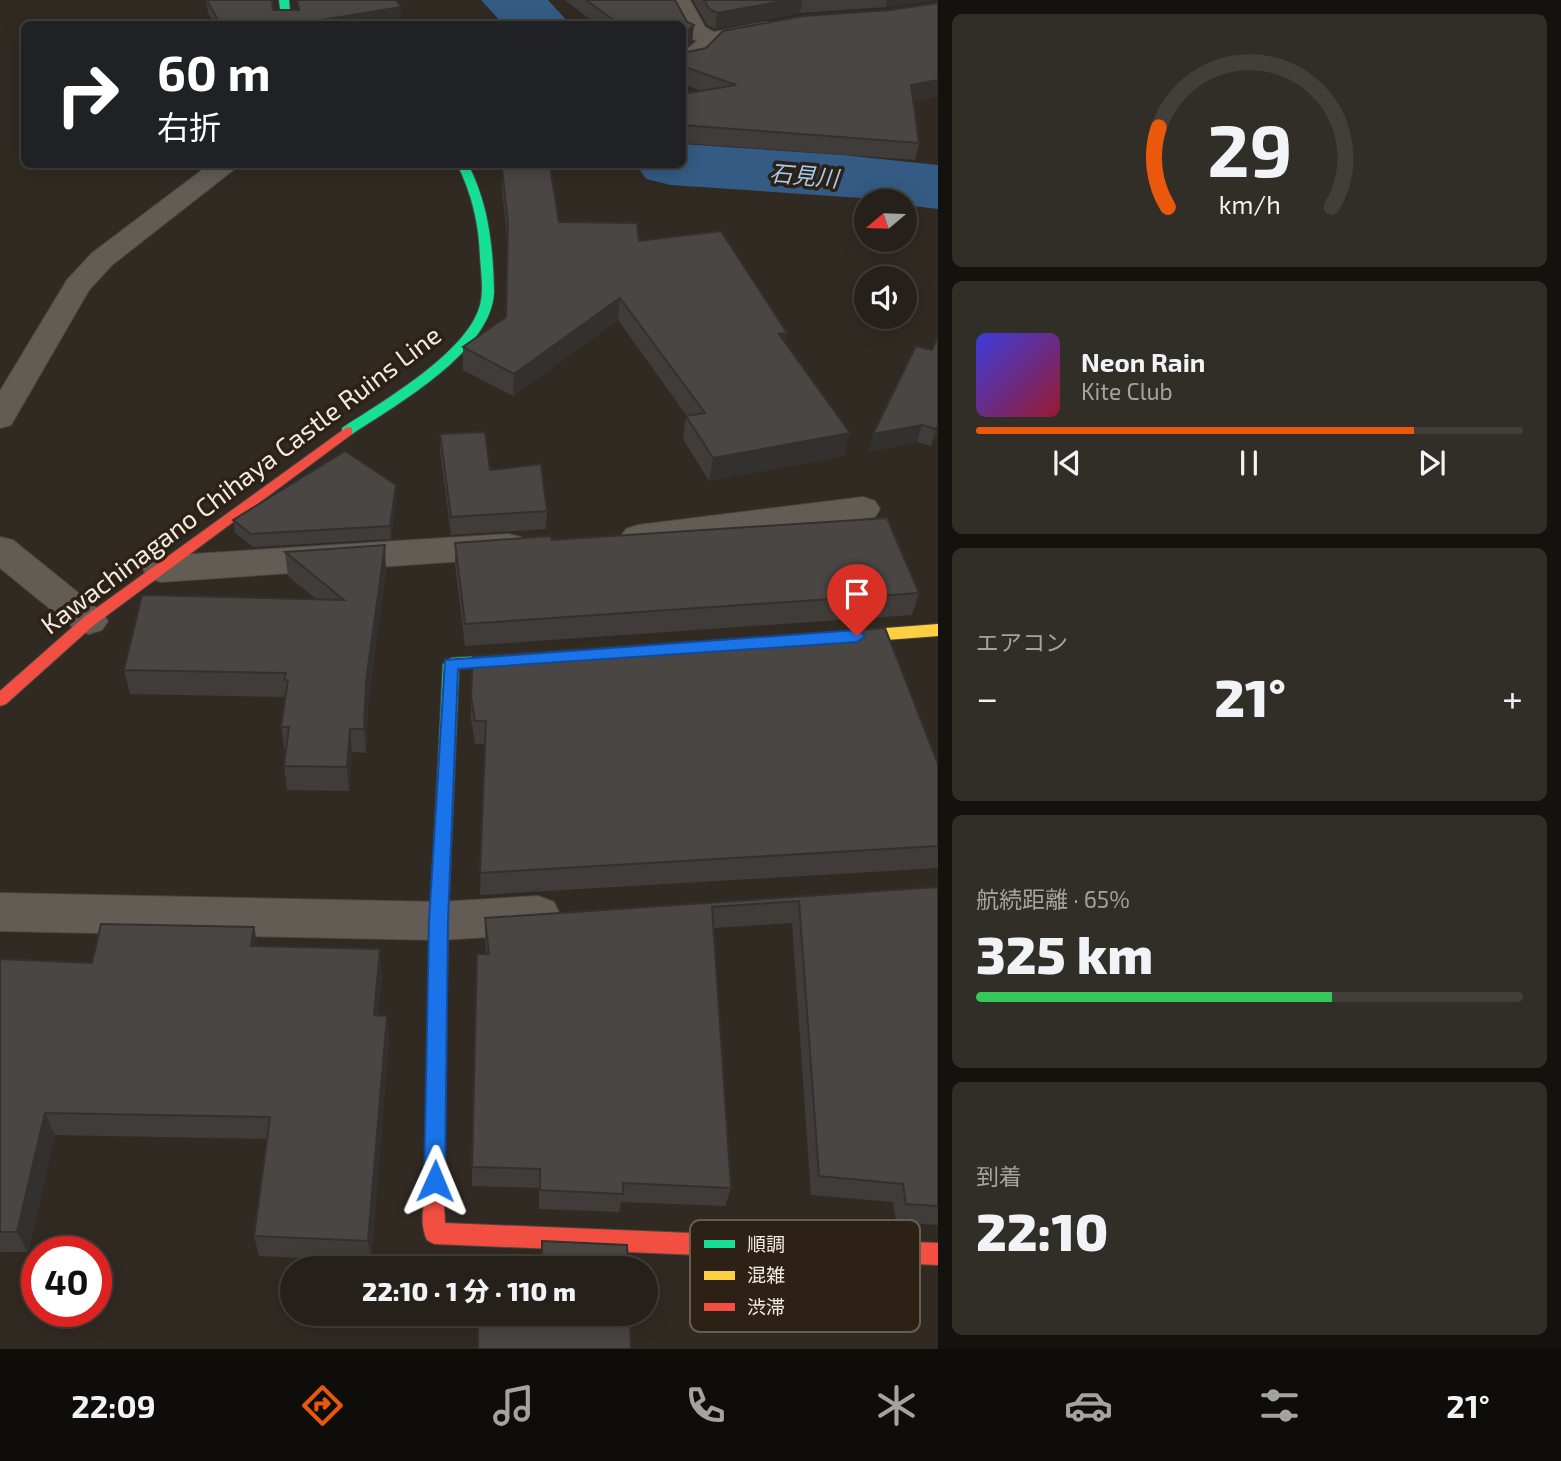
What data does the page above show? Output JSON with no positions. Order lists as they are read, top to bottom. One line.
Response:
{"streets":{"main road":["Kawachinagano Chihaya Castle Ruins Line"]},"water":["石見川"],"legend":["順調","混雑","渋滞"],"north":"left","page":{"turn":["60 m","右折"],"song":["Neon Rain","Kite Club"],"tile":["エアコン",["航続距離 · 65%","325 km"],["到着","22:10"]],"heat":["−","21°","+"],"limit":"40","trip":"22:10 · 1 分 · 110 m","tabs":["22:09","21°"],"gauge":["29","km/h"]}}
